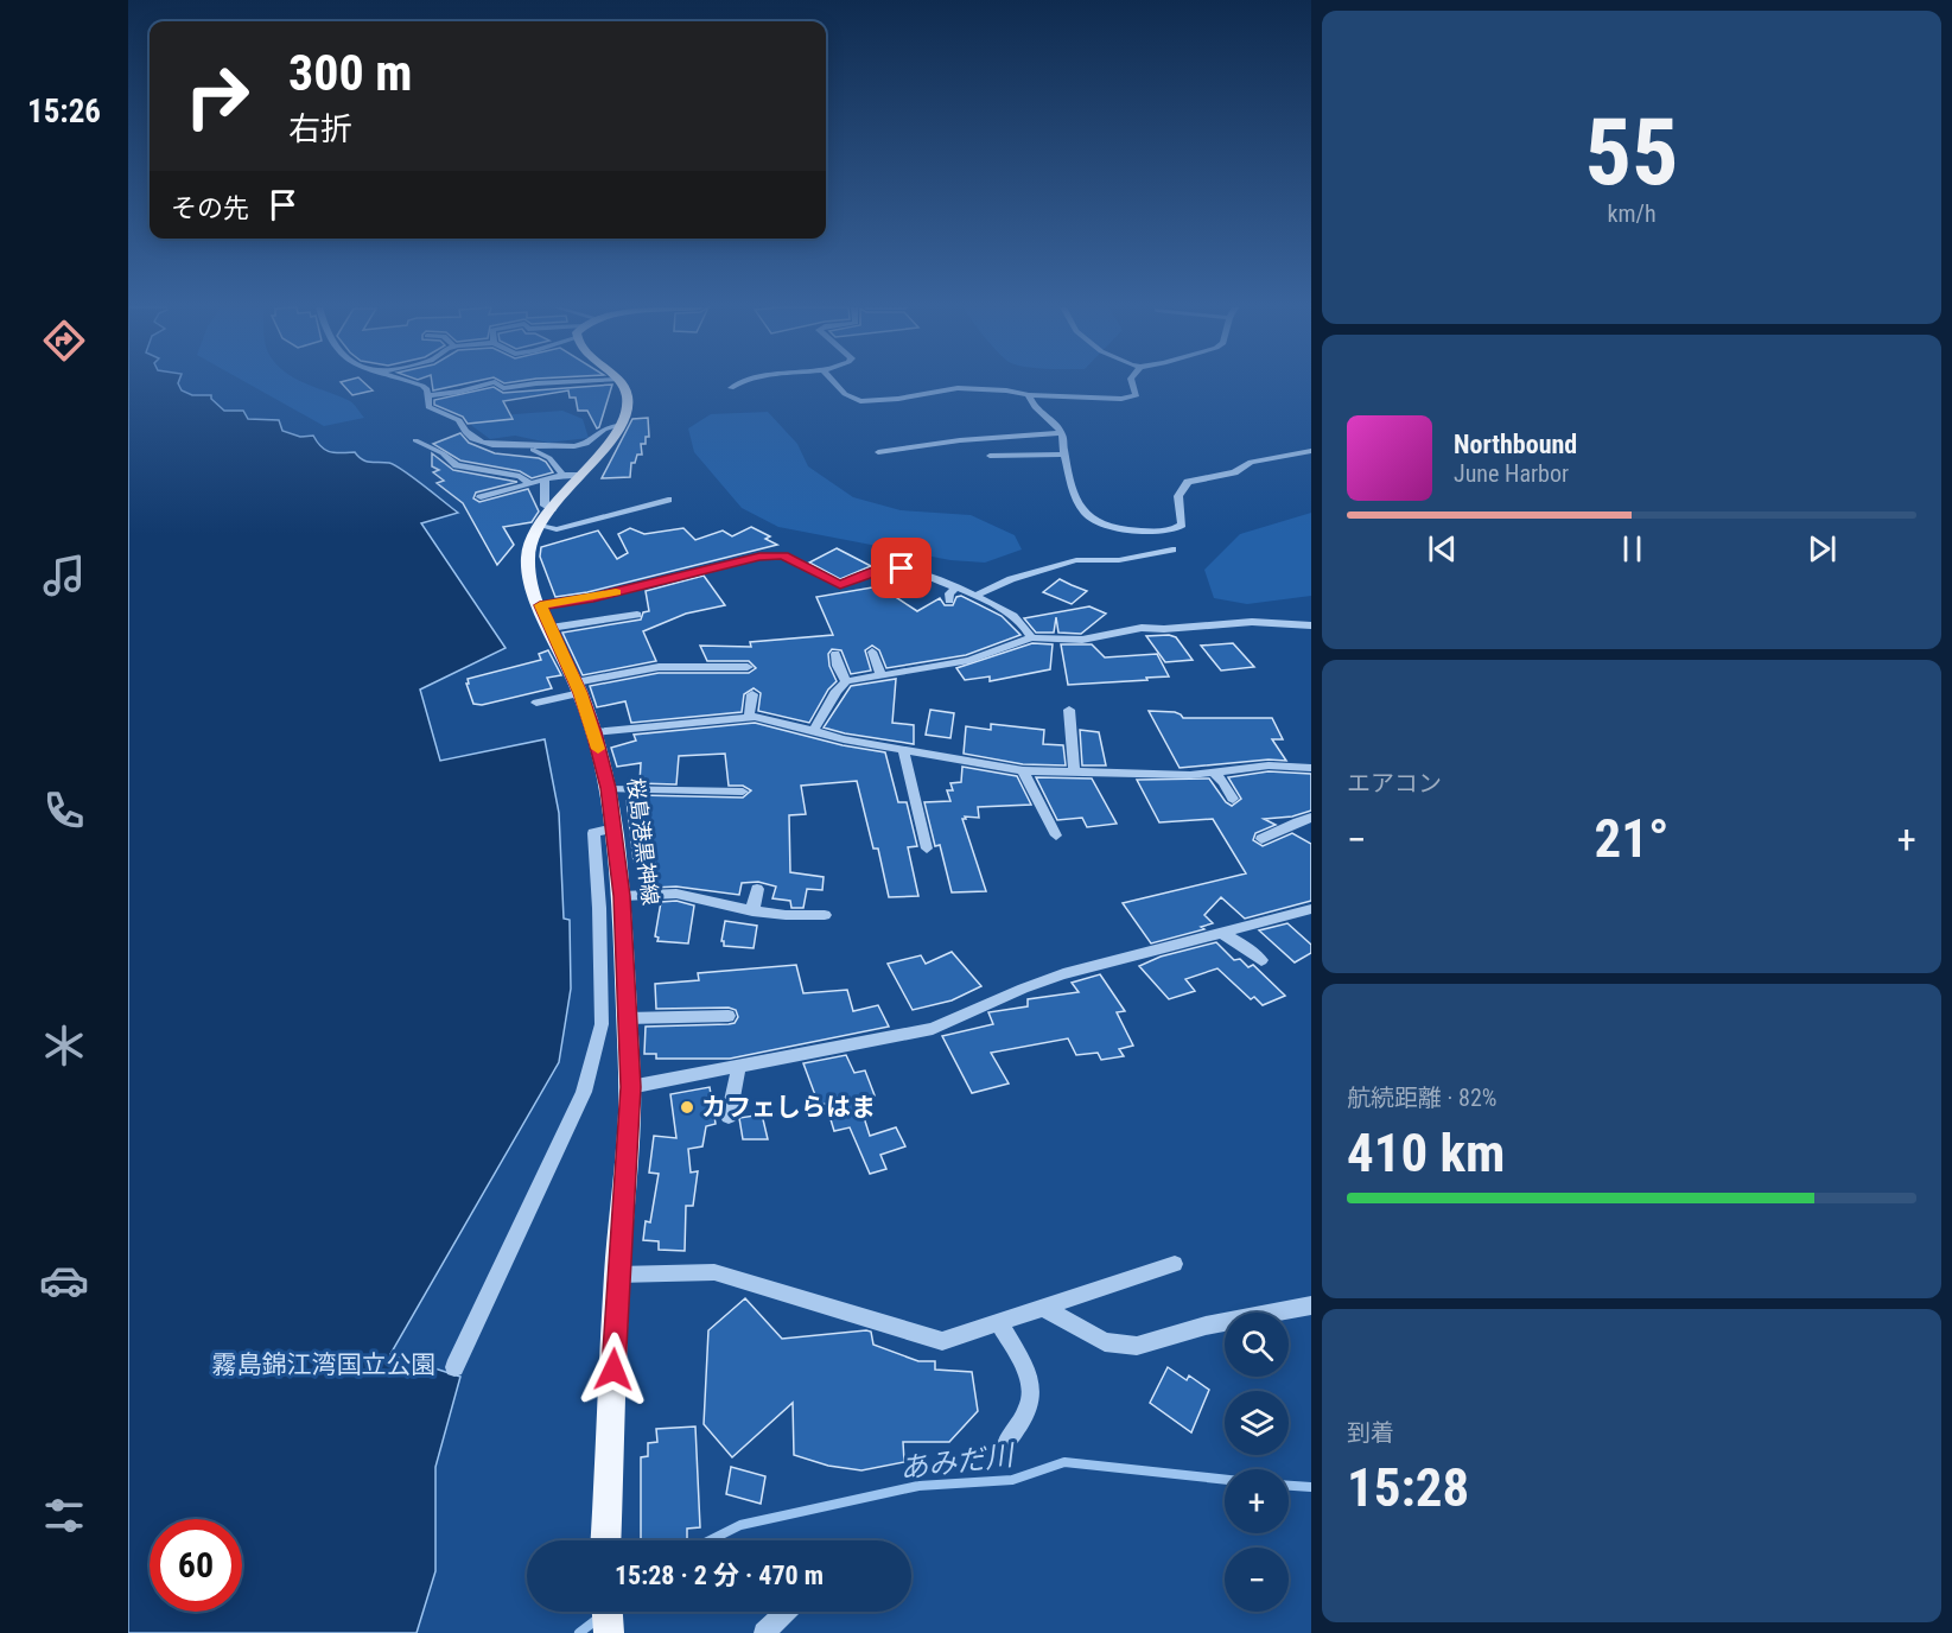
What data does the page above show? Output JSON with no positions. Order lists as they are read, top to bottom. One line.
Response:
{"streets":{"main road":["桜島港黒神線"]},"water":["あみだ川"],"parks":["霧島錦江湾国立公園"],"places":["カフェしらはま"],"page":{"tabs":"15:26","tile":[["55","km/h"],"エアコン",["航続距離 · 82%","410 km"],["到着","15:28"]],"turn":["300 m","右折"],"then":"その先","song":["Northbound","June Harbor"],"heat":["−","21°","+"],"map_buttons":["+","−"],"limit":"60","trip":"15:28 · 2 分 · 470 m"}}
